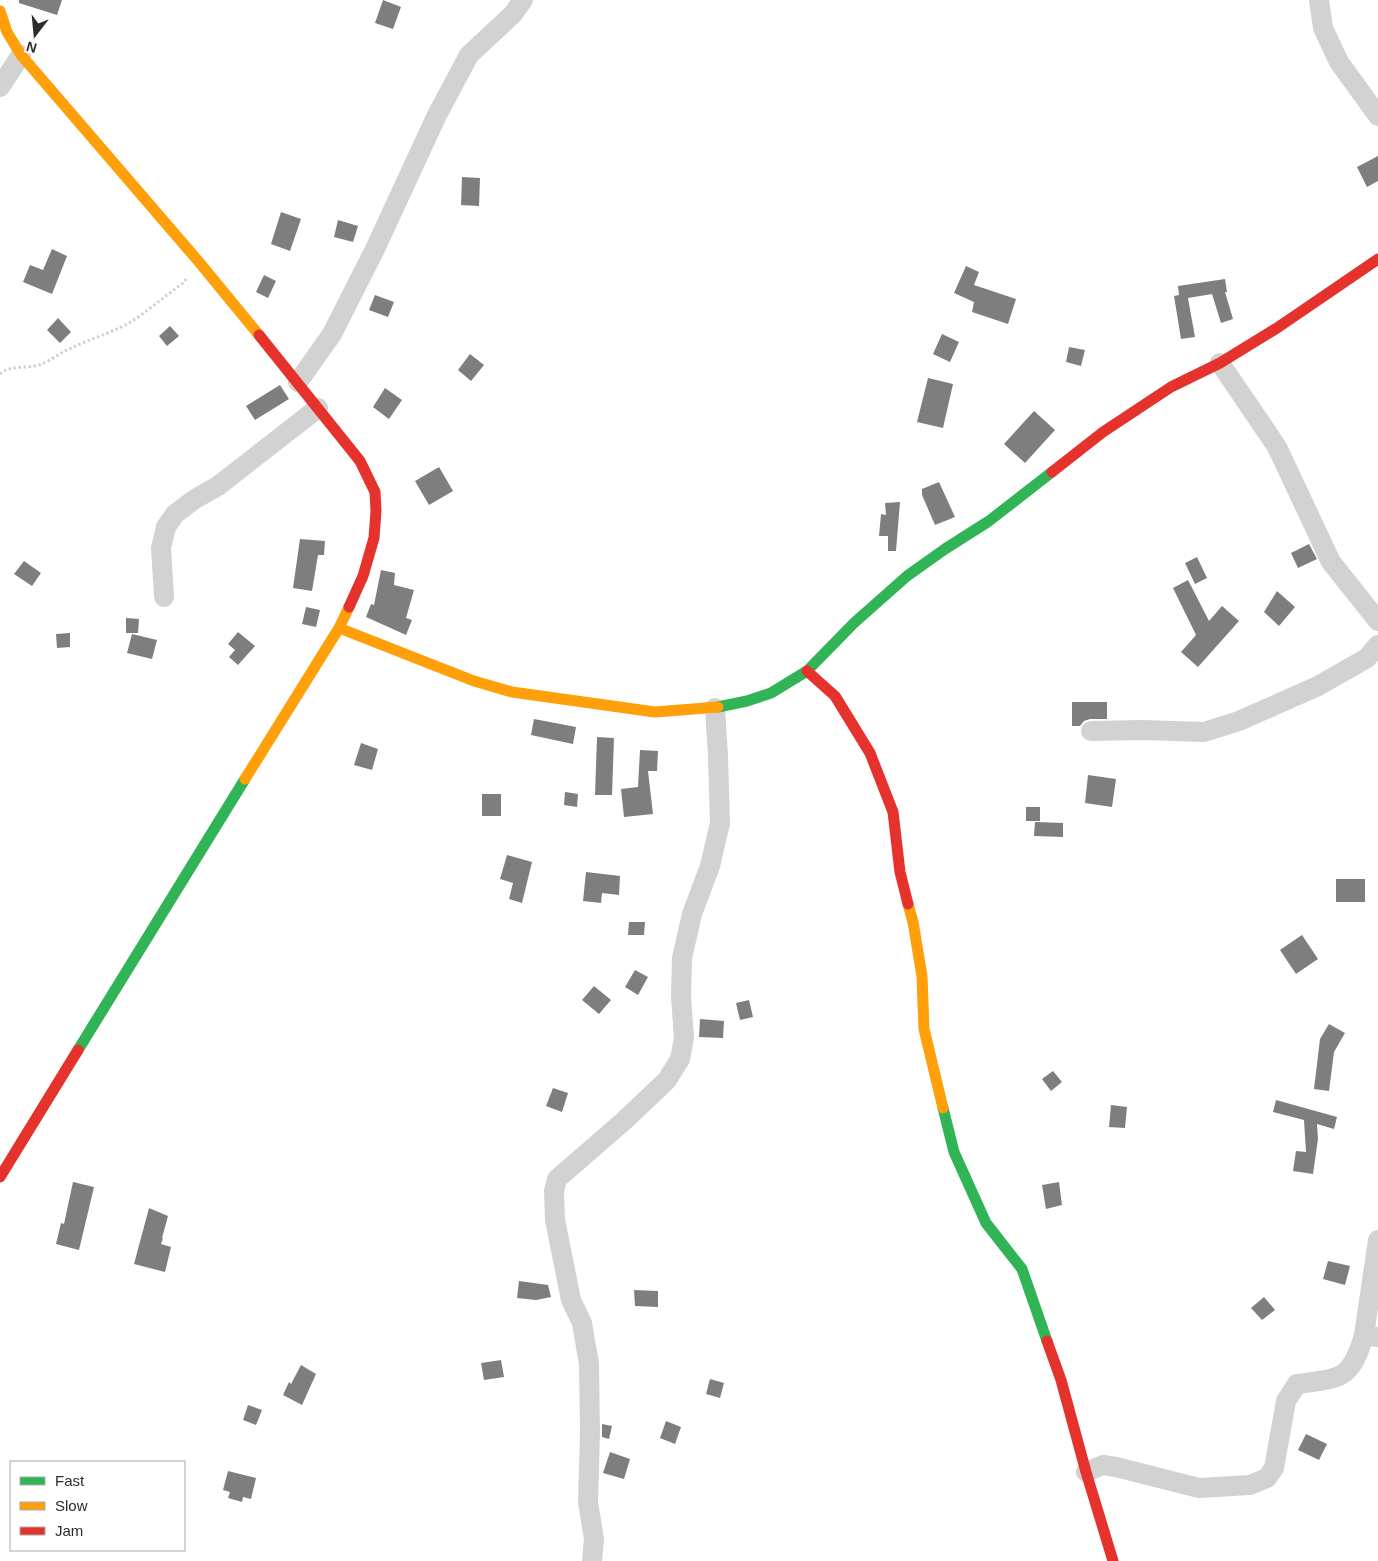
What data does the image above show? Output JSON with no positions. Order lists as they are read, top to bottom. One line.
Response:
{"legend":["Fast","Slow","Jam"],"north":"bottom"}
